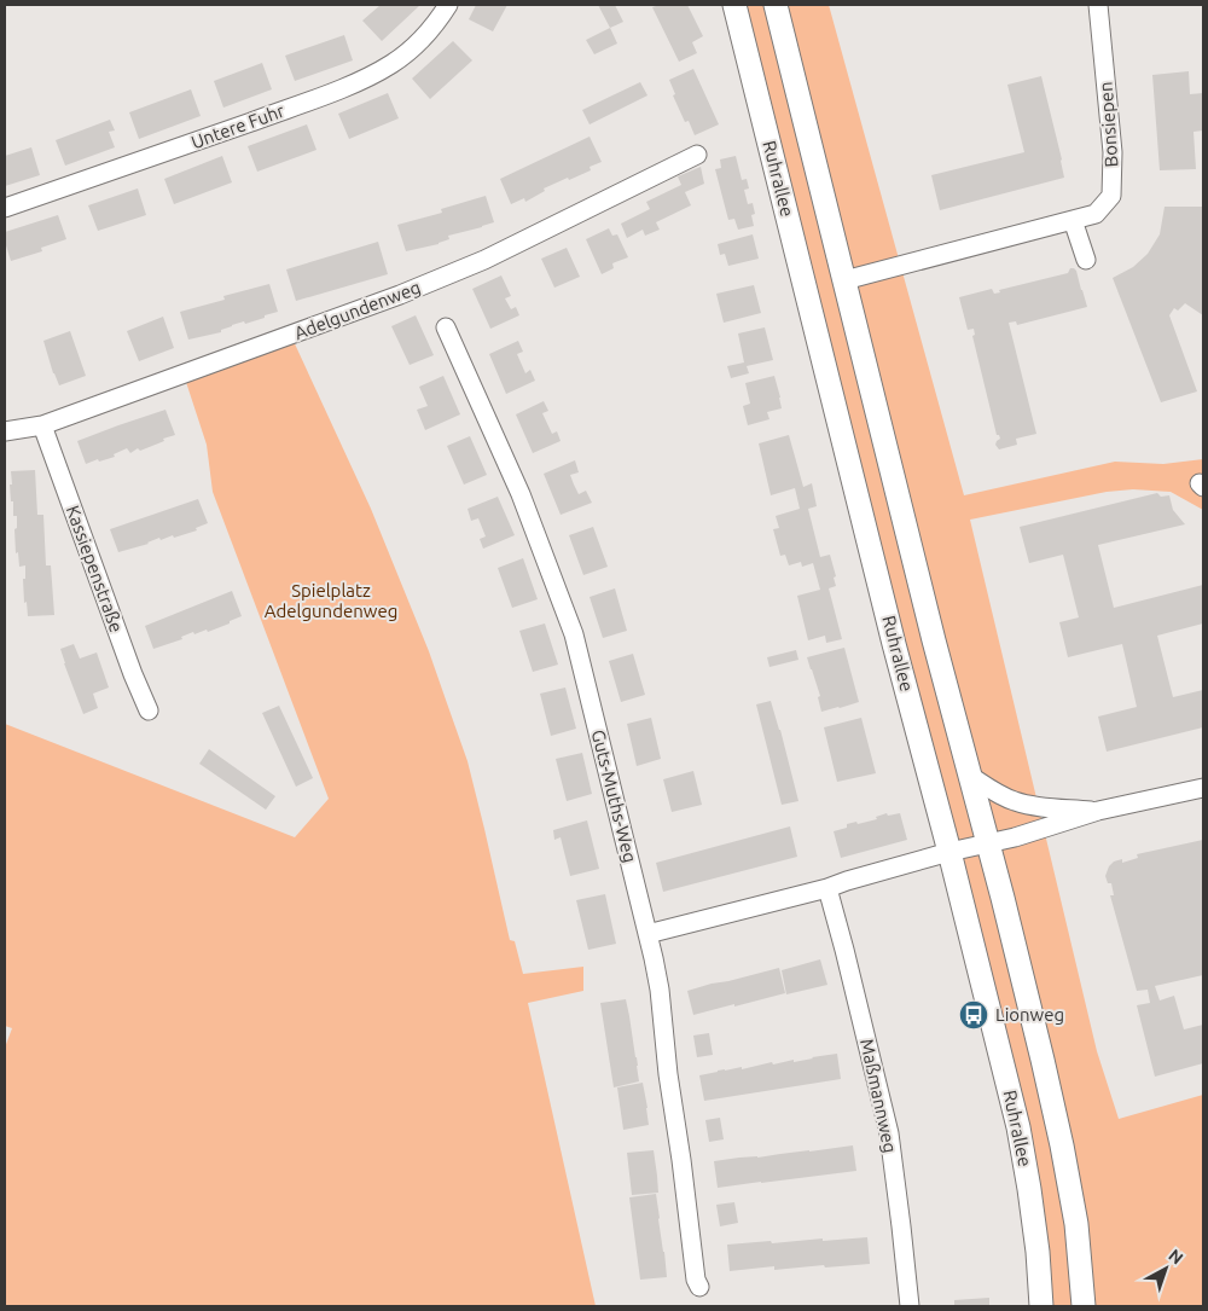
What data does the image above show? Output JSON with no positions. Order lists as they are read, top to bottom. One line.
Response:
{"streets":{"main road":["Ruhrallee"],"street":["Bonsiepen","Untere Fuhr","Adelgundenweg","Kassiepenstraße","Guts-Muths-Weg","Maßmannweg"]},"crossings":[["Adelgundenweg","Kassiepenstraße"]],"parks":["Spielplatz Adelgundenweg"],"places":{"bus stop":["Lionweg"]},"north":"top right"}
